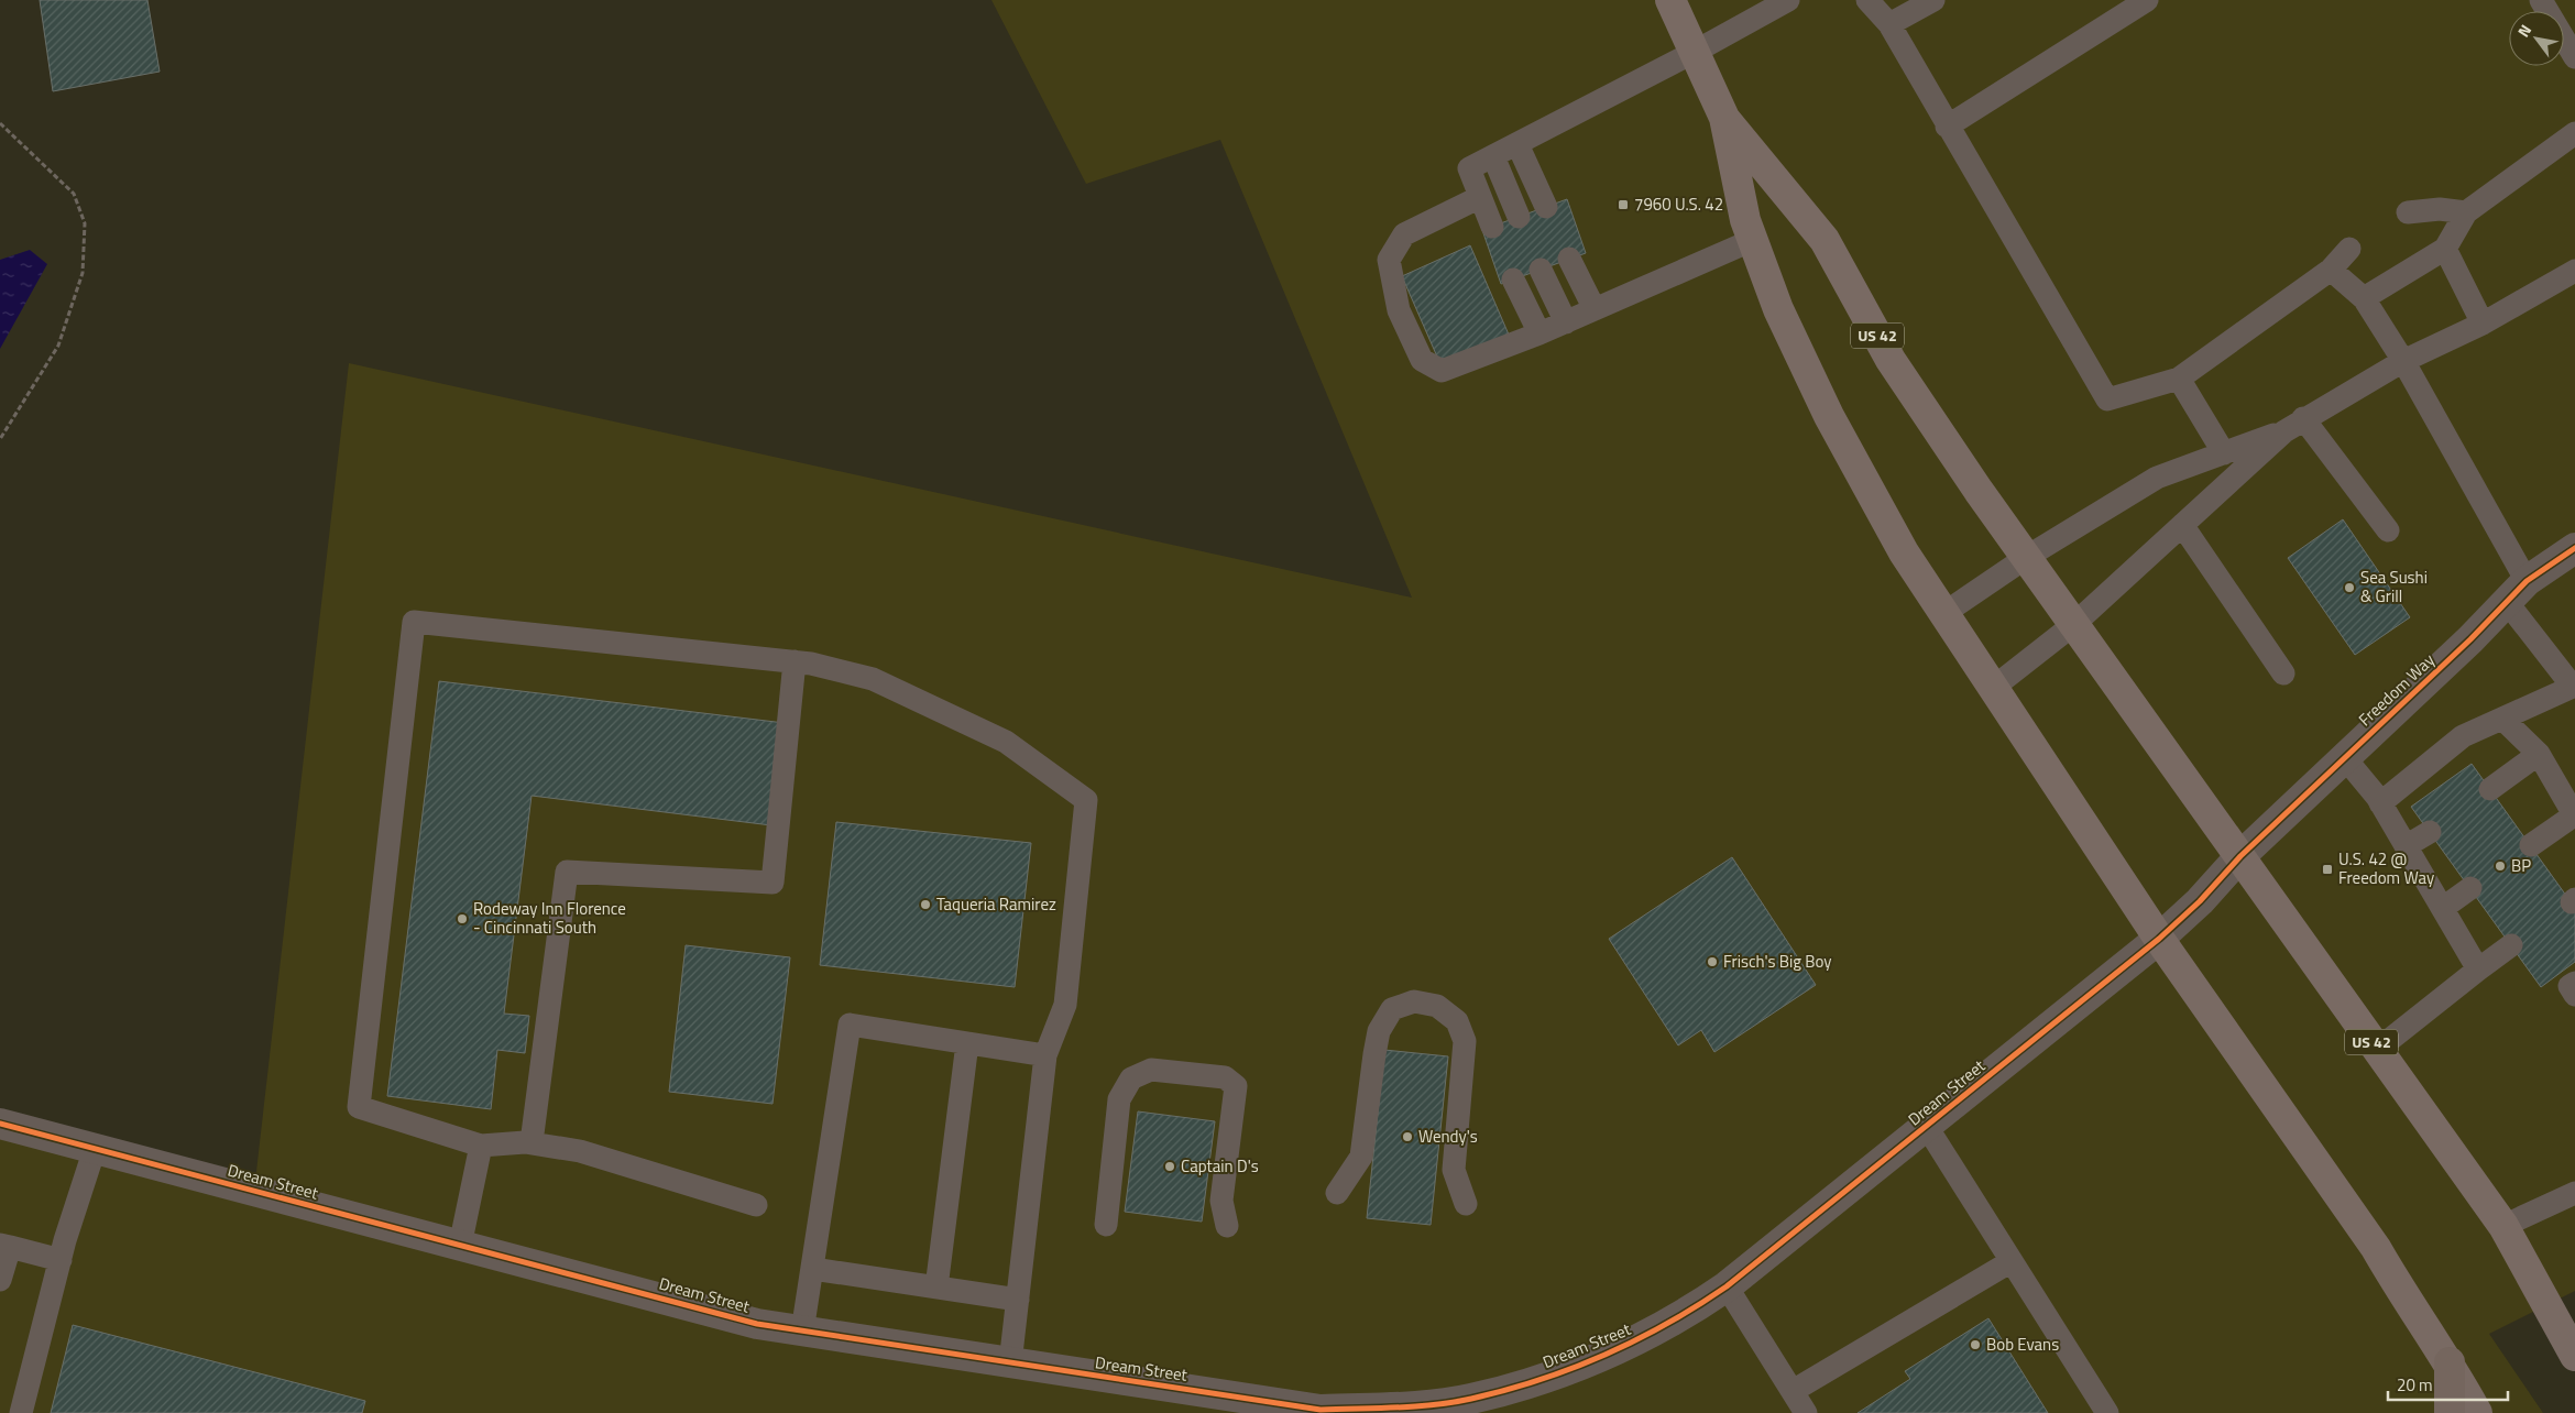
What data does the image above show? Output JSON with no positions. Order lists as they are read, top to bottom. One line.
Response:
{"streets":{"main road":["US 42"],"street":["Freedom Way","Dream Street"]},"crossings":[["US 42","Freedom Way"],["US 42","Dream Street"],["Freedom Way","Dream Street"]],"places":{"transit":["7960 U.S. 42","U.S. 42 @ Freedom Way"],"other":["Sea Sushi & Grill","BP","Taqueria Ramirez","Rodeway Inn Florence - Cincinnati South","Frisch's Big Boy","Wendy's","Captain D's","Bob Evans"]},"scale_bar":"20 m","north":"top left"}
